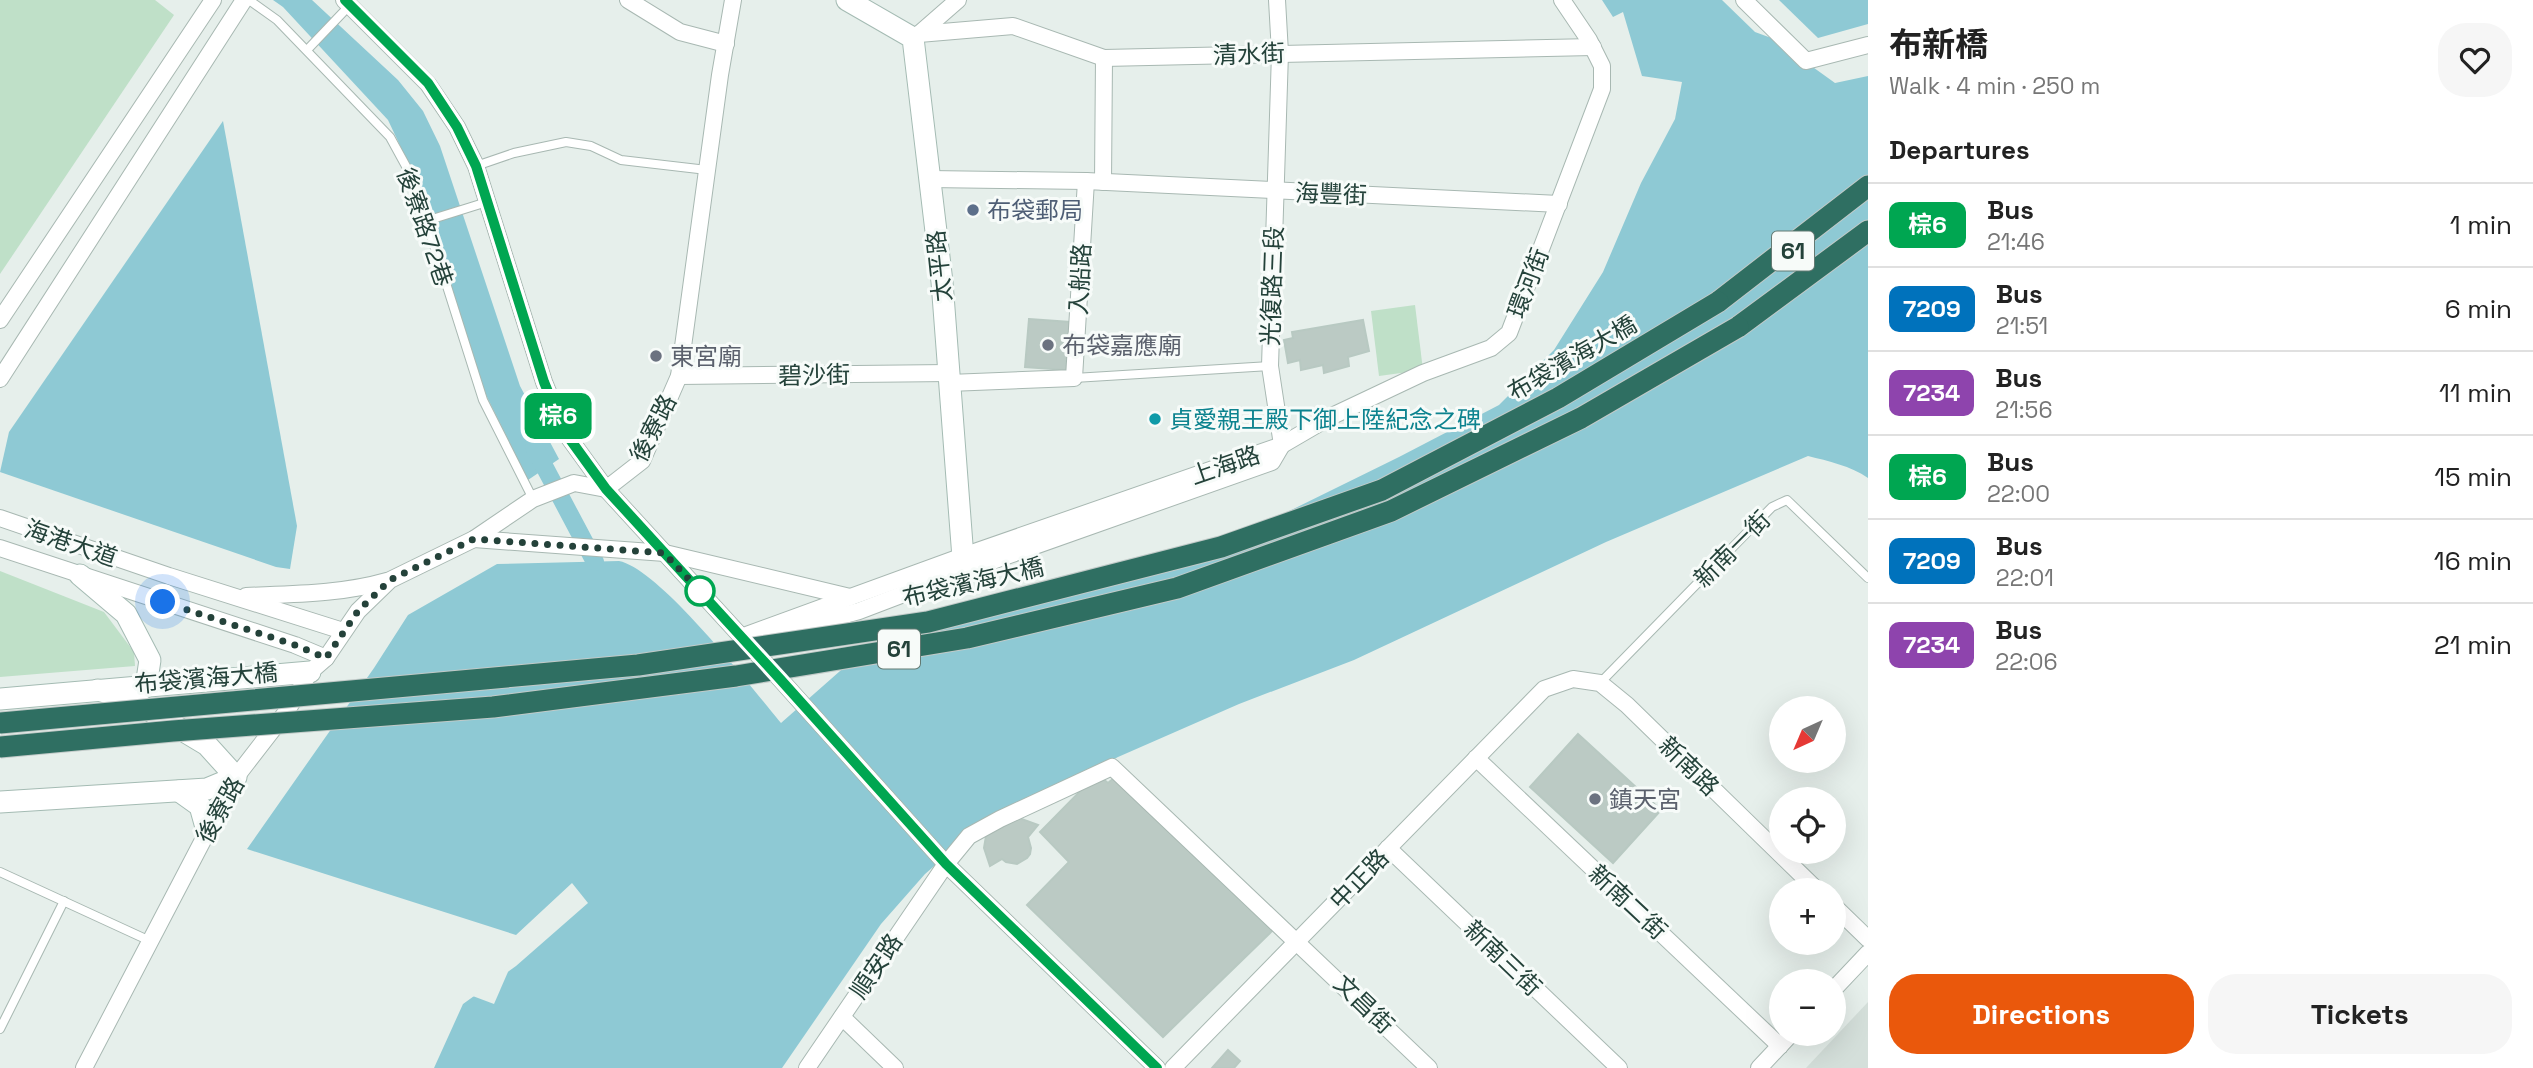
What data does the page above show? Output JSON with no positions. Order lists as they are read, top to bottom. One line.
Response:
{"streets":{"highway":["61","布袋濱海大橋"],"street":["清水街","海豐街","太平路","入船路","環河街","光復路三段","碧沙街","後寮路","上海路","海港大道","新南路","中正路","新南二街","新南三街","順安路","文昌街"],"lane":["後寮路72巷","新南一街"]},"crossings":[["清水街","太平路"],["清水街","環河街"],["清水街","光復路三段"],["海豐街","環河街"],["海豐街","光復路三段"],["後寮路72巷","後寮路"],["太平路","碧沙街"],["太平路","上海路"],["環河街","光復路三段"],["環河街","上海路"],["光復路三段","上海路"],["碧沙街","後寮路"],["後寮路","海港大道"],["新南一街","新南路"],["新南一街","中正路"],["新南路","中正路"],["中正路","新南二街"],["中正路","新南三街"],["中正路","順安路"],["中正路","文昌街"],["順安路","文昌街"]],"places":["布袋郵局","布袋嘉應廟","東宮廟","貞愛親王殿下御上陸紀念之碑","鎮天宮"],"lines":["bus line 棕6"],"north":"bottom left","page":{"on_map":"棕6","heading":[["布新橋","Walk · 4 min · 250 m"],"Departures"],"list":[{"mark":"棕6","name":"Bus","note":"21:46","value":"1 min"},{"mark":"7209","name":"Bus","note":"21:51","value":"6 min"},{"mark":"7234","name":"Bus","note":"21:56","value":"11 min"},{"mark":"棕6","name":"Bus","note":"22:00","value":"15 min"},{"mark":"7209","name":"Bus","note":"22:01","value":"16 min"},{"mark":"7234","name":"Bus","note":"22:06","value":"21 min"}],"map_buttons":["+","−"],"buttons":["Directions","Tickets"]}}
